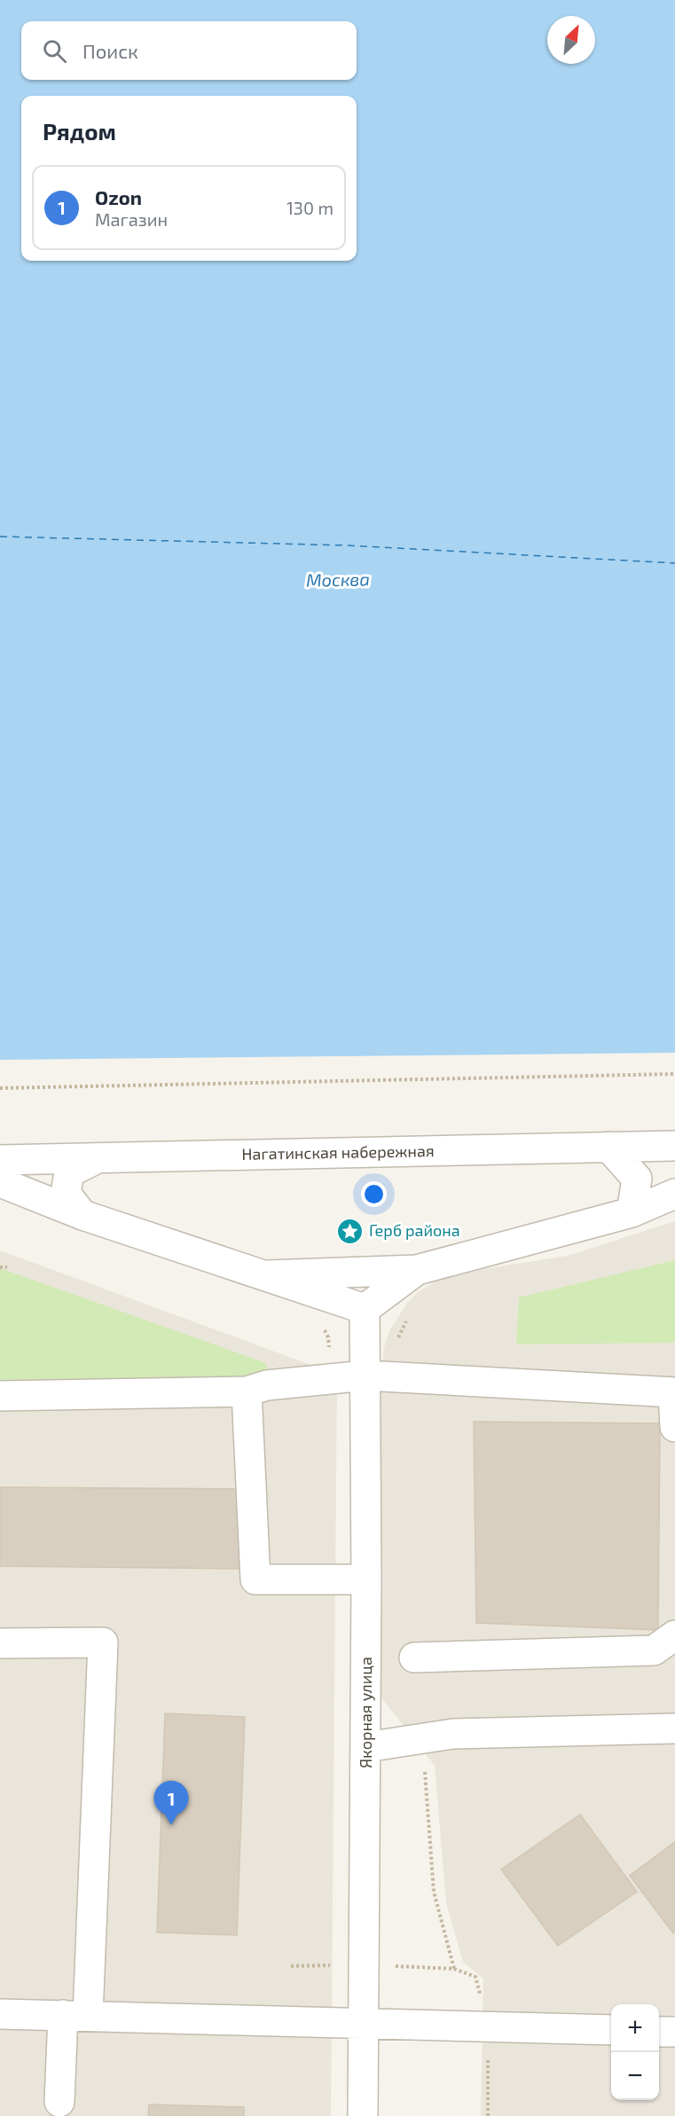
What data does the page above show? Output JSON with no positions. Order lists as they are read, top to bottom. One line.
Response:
{"streets":{"street":["Нагатинская набережная","Якорная улица"]},"water":["Москва"],"places":{"place":["Герб района"]},"north":"top right","page":{"search":"Поиск","heading":"Рядом","list":[{"mark":"1","name":"Ozon","note":"Магазин","value":"130 m"}],"pins":"1","map_buttons":["+","−"]}}
